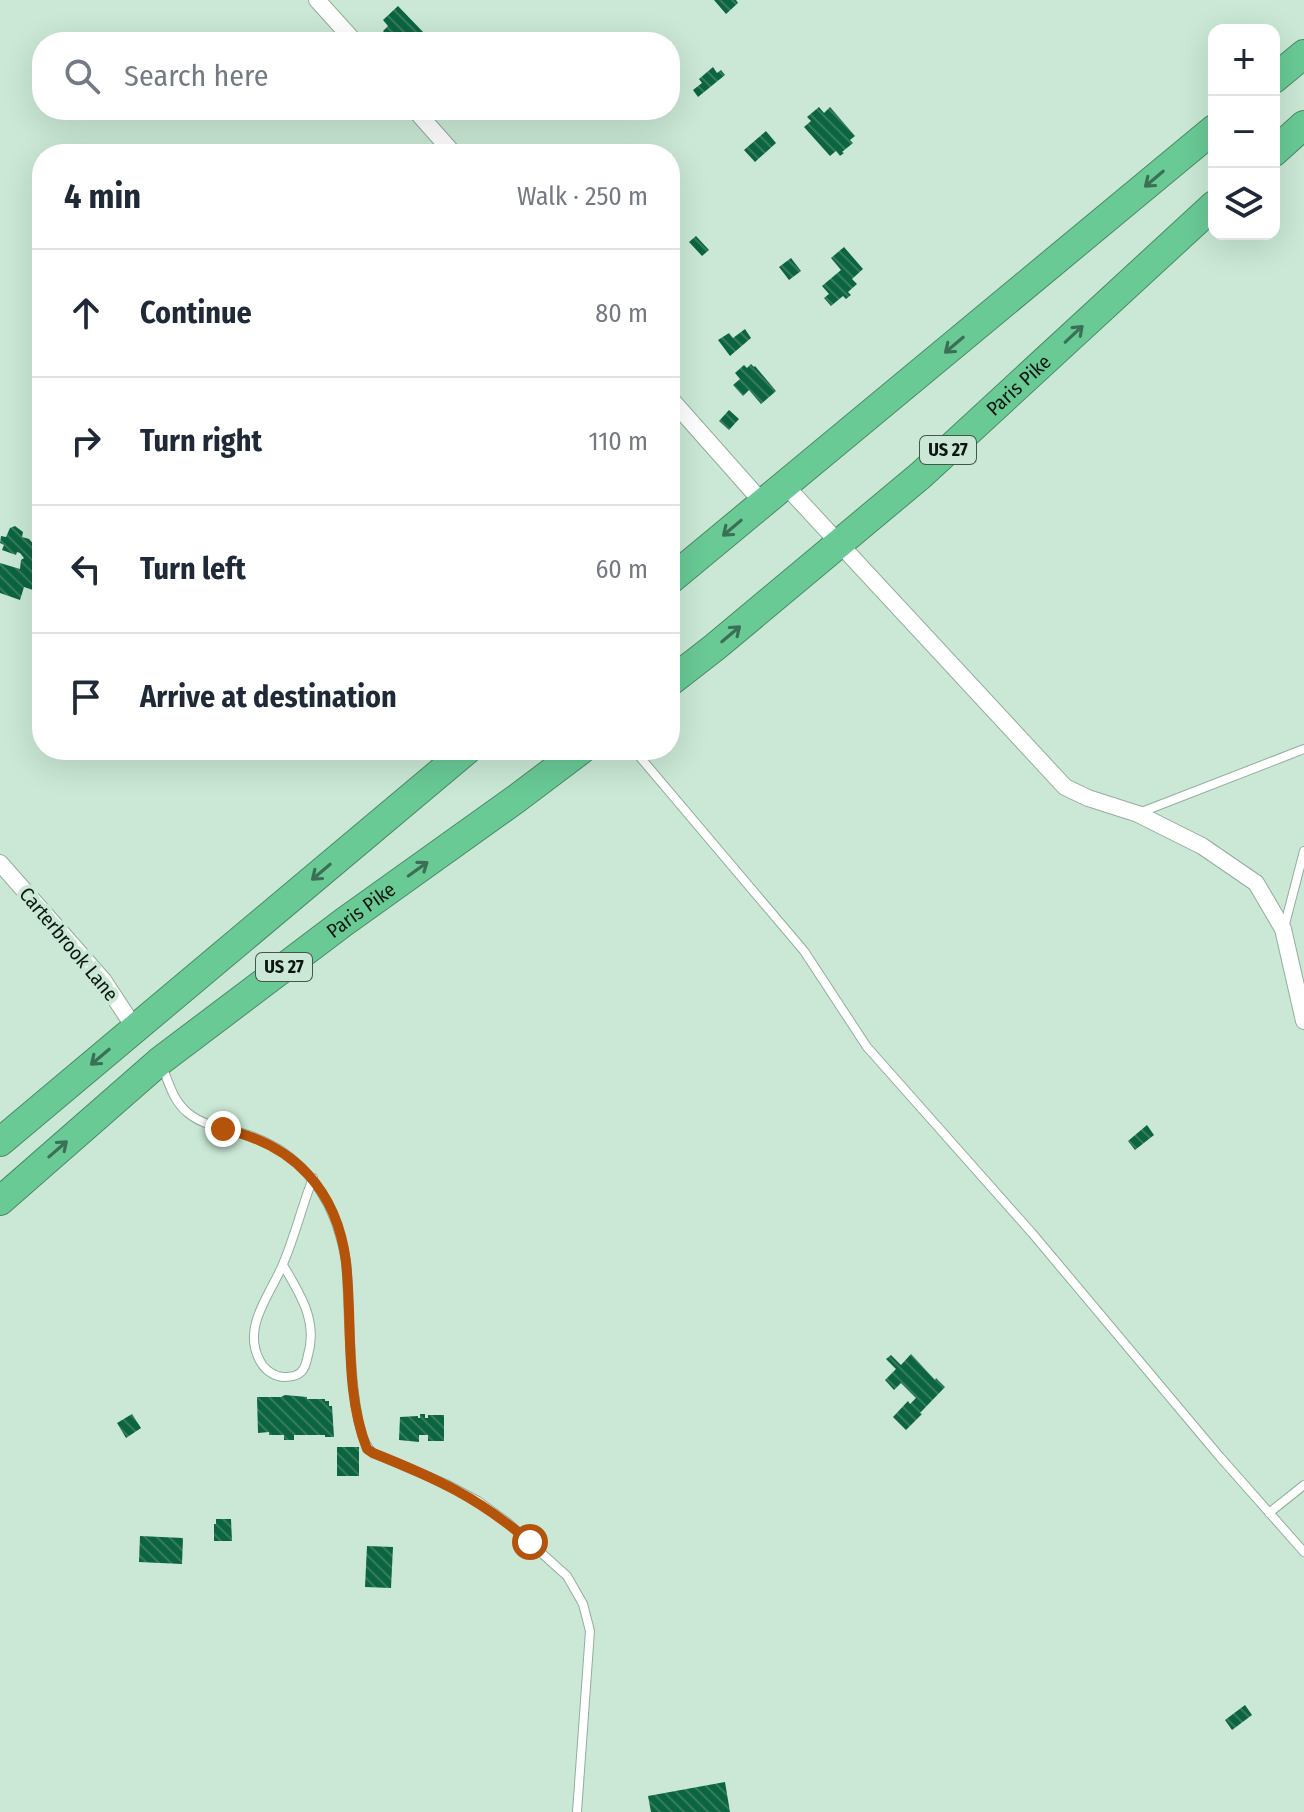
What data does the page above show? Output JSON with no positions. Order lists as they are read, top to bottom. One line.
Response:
{"streets":{"highway":["Paris Pike","US 27"],"street":["Carterbrook Lane"]},"crossings":[["US 27","Carterbrook Lane"]],"page":{"map_buttons":["+","−"],"search":"Search here","heading":["4 min","Walk · 250 m"],"list":[["Continue","80 m"],["Turn right","110 m"],["Turn left","60 m"],"Arrive at destination"]}}
